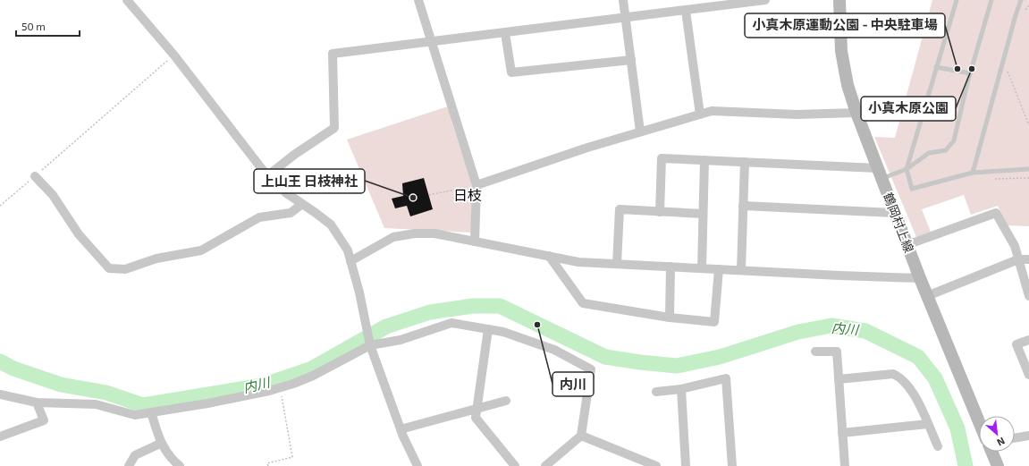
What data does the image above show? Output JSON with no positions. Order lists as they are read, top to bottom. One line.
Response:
{"streets":{"main road":["鶴岡村上線"]},"districts":["日枝"],"water":["内川"],"places":["小真木原運動公園 - 中央駐車場","小真木原公園","上山王 日枝神社","内川"],"scale_bar":"50 m","north":"bottom right"}
